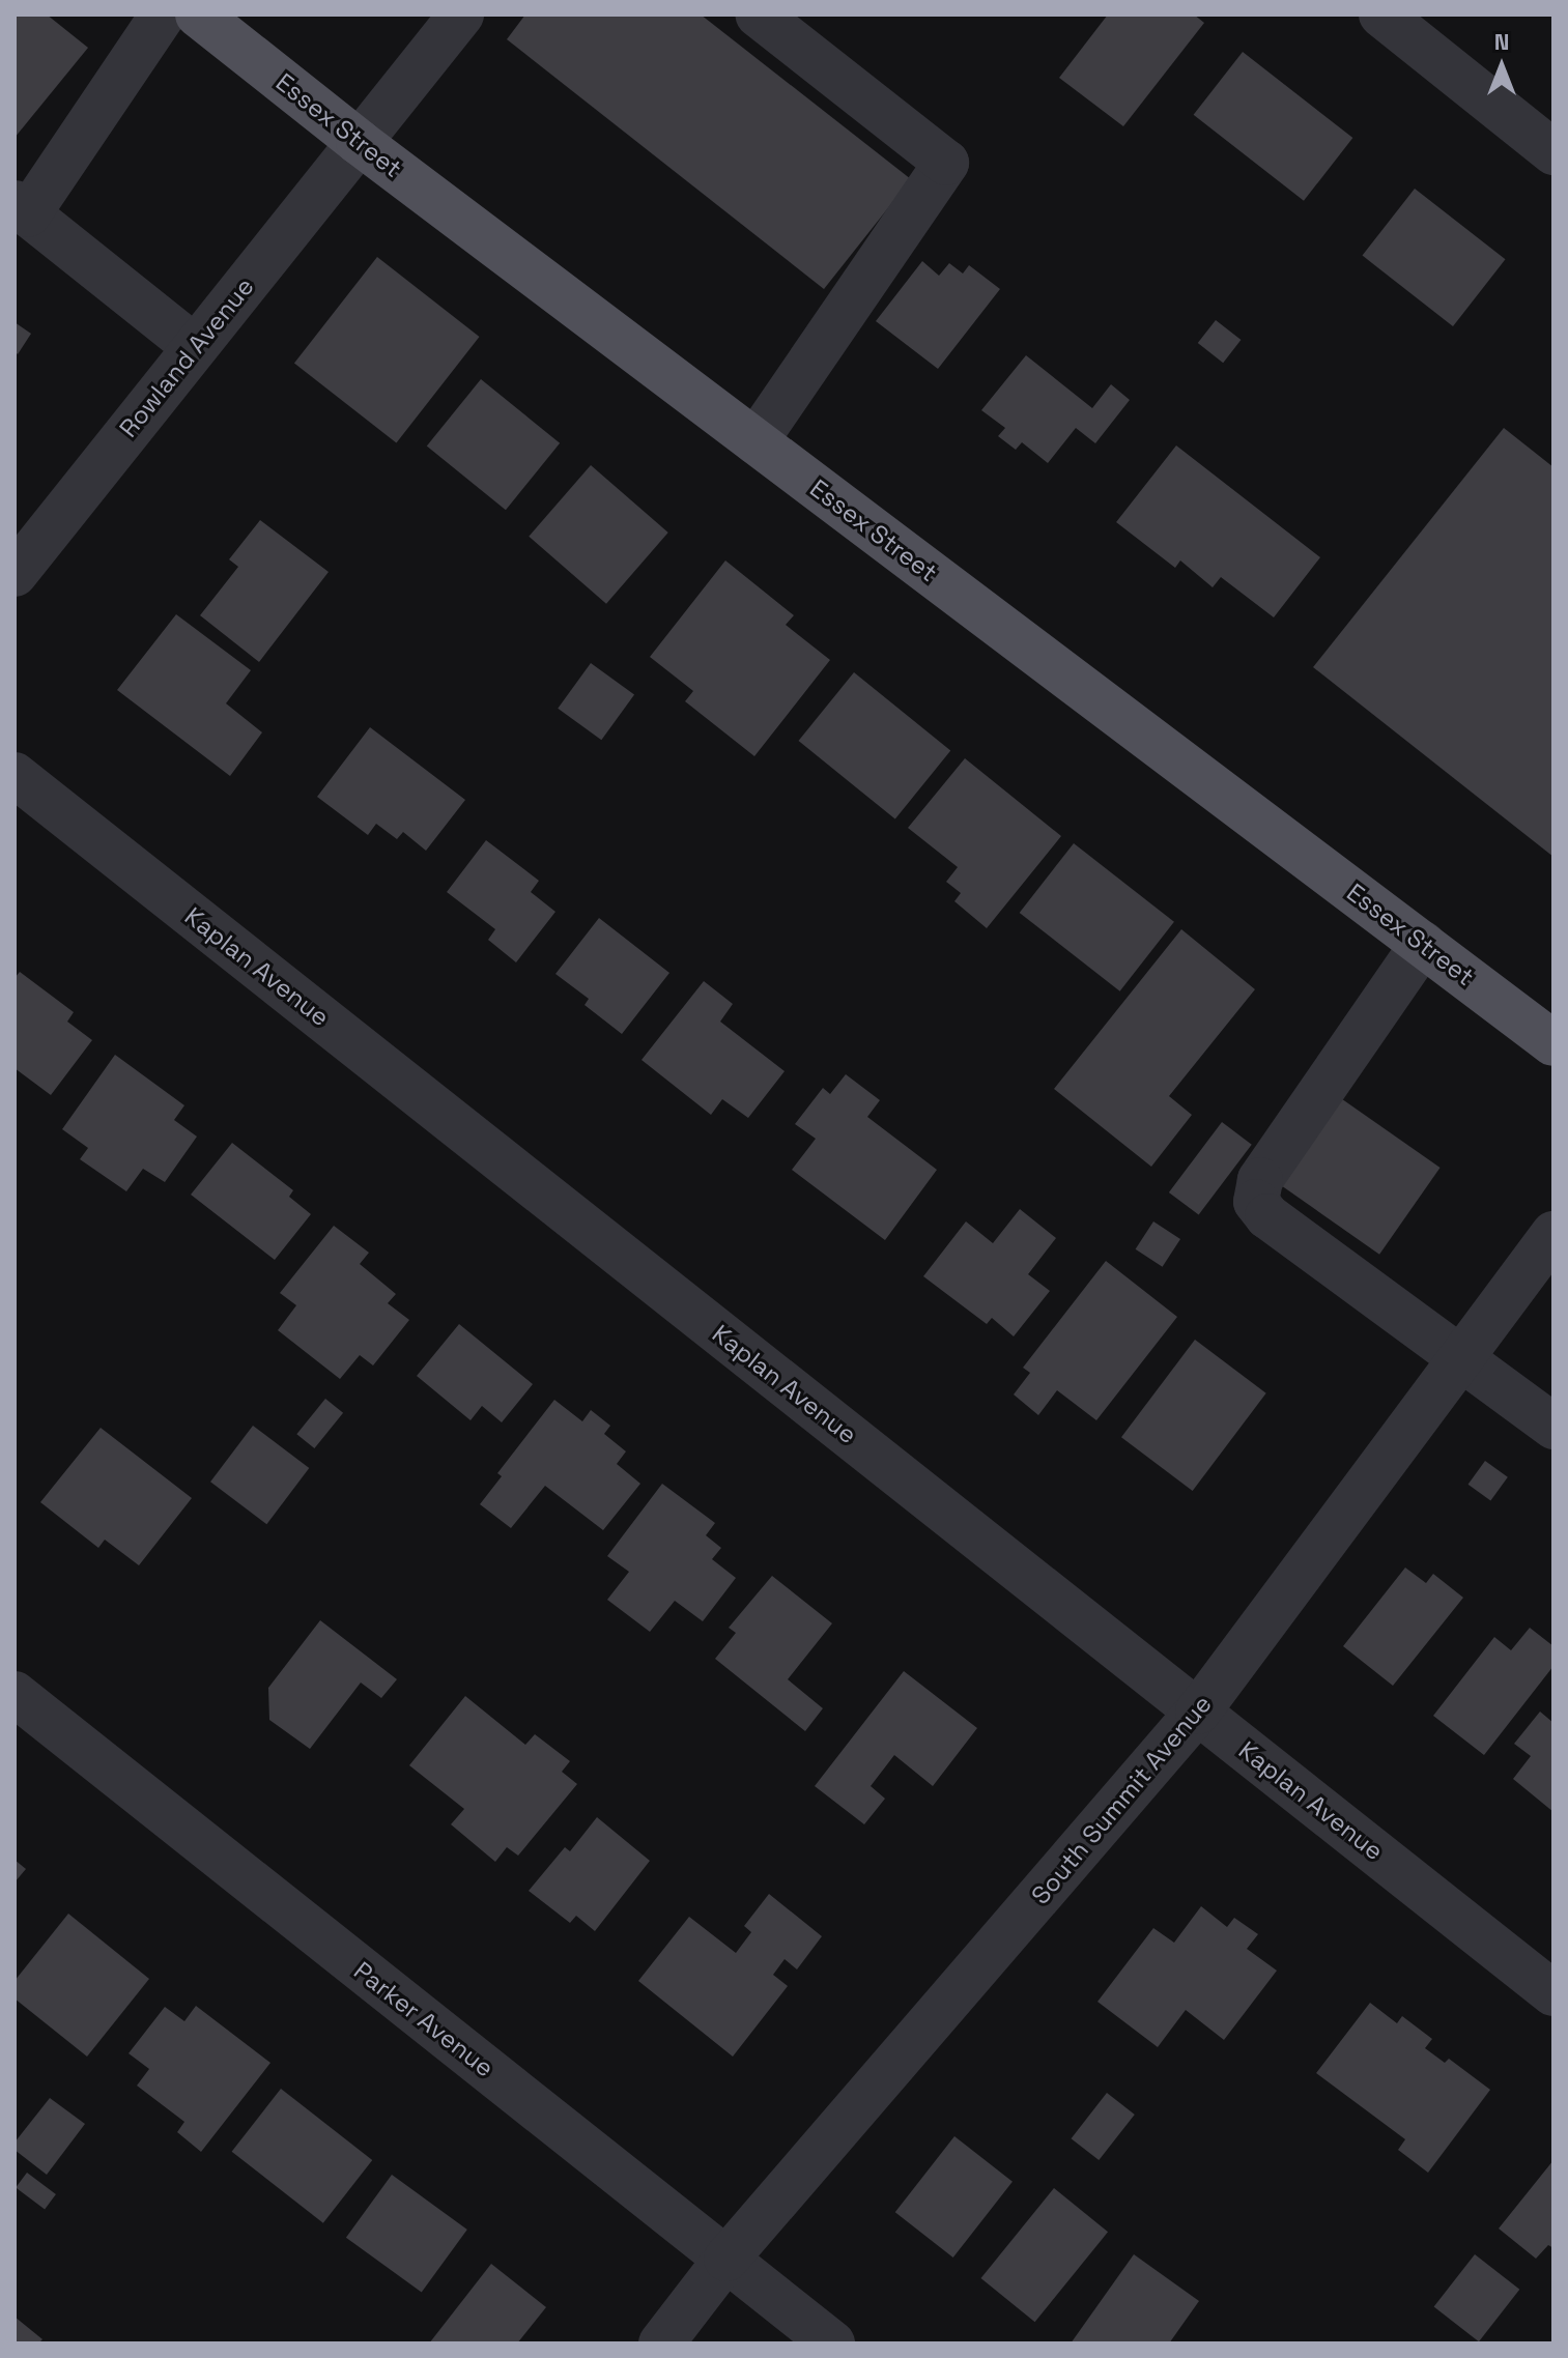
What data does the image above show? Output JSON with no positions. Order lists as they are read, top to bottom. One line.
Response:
{"streets":{"main road":["Essex Street"],"street":["Rowland Avenue","Kaplan Avenue","South Summit Avenue","Parker Avenue"]},"crossings":[["Essex Street","Rowland Avenue"],["Kaplan Avenue","South Summit Avenue"],["South Summit Avenue","Parker Avenue"]],"north":"top"}
